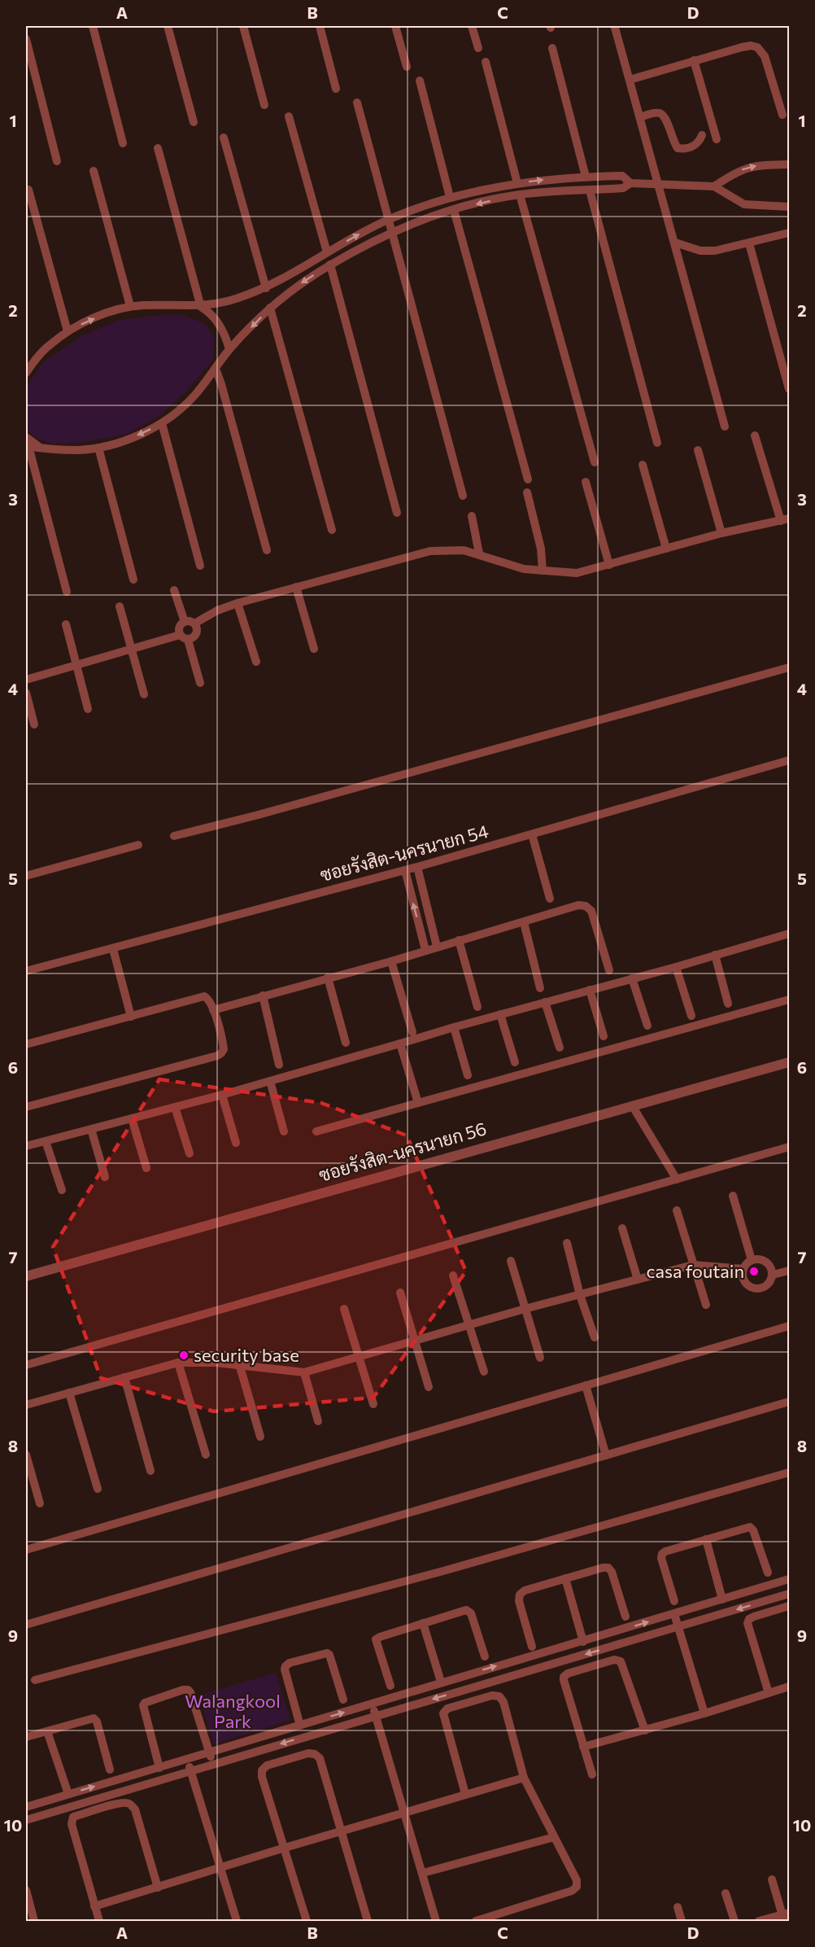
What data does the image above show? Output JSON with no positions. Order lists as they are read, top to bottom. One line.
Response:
{"streets":{"street":["ซอยรังสิต-นครนายก 54","ซอยรังสิต-นครนายก 56"]},"parks":["Walangkool Park"],"places":["casa foutain","security base"],"grid":{"columns":["A","B","C","D"],"rows":["1","2","3","4","5","6","7","8","9","10"]}}
